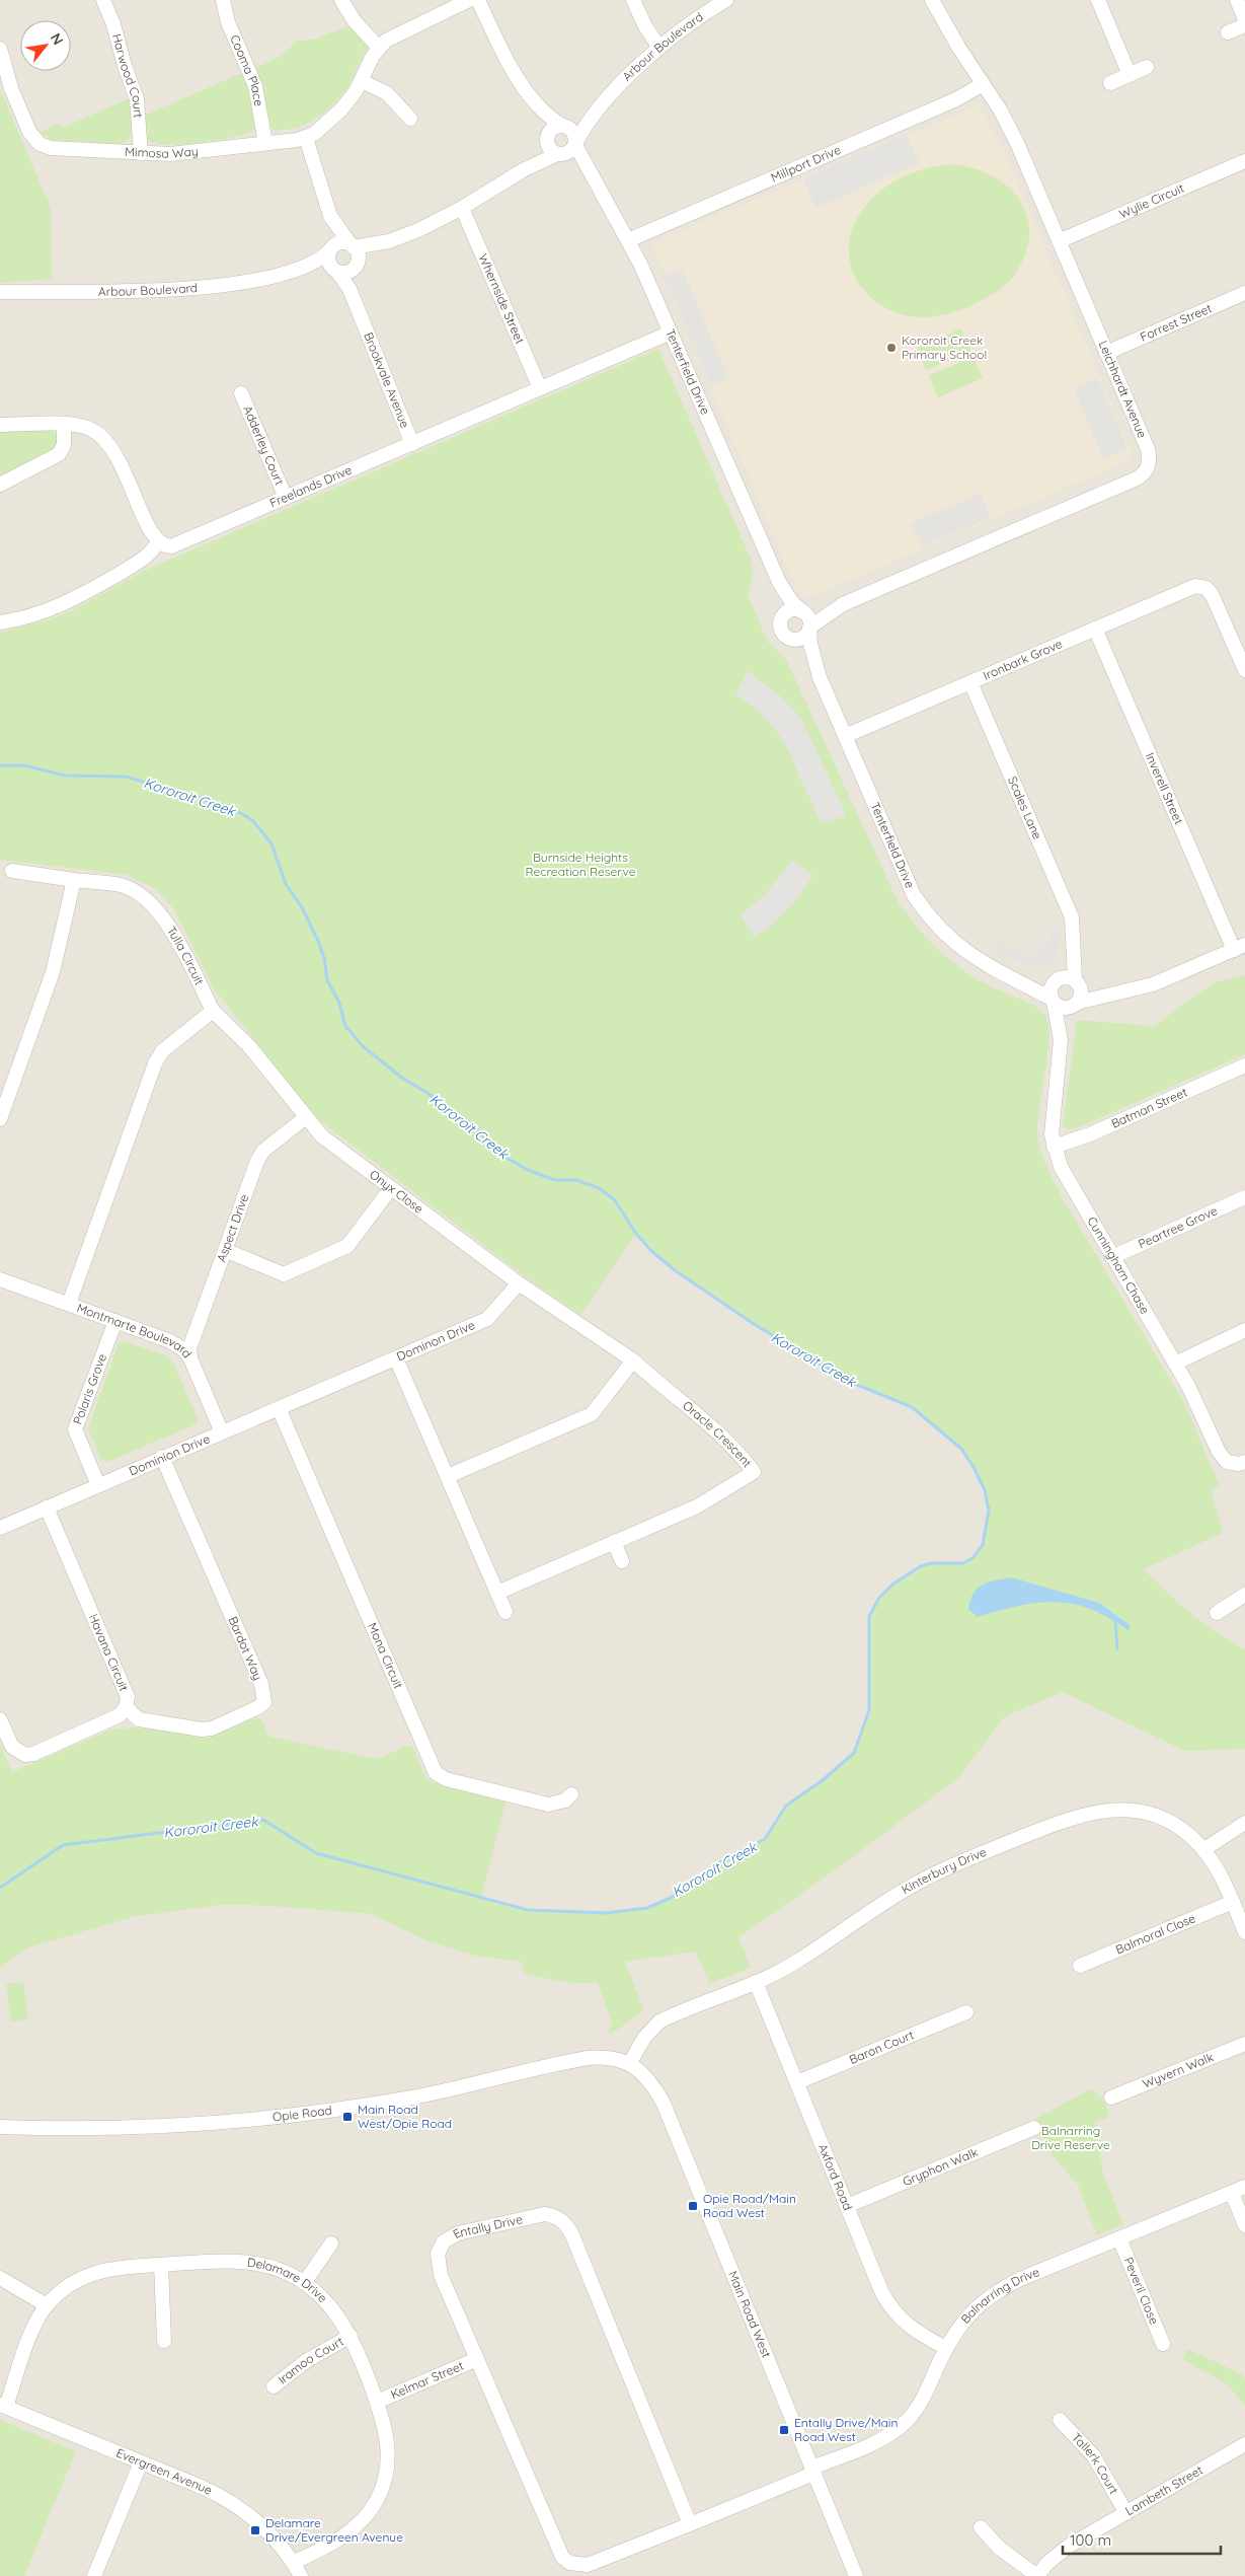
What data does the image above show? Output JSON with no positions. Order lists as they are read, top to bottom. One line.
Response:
{"streets":{"street":["Arbour Boulevard","Cooma Place","Harwood Court","Mimosa Way","Millport Drive","Wylie Circuit","Whernside Street","Forrest Street","Tenterfield Drive","Brookvale Avenue","Leichhardt Avenue","Adderley Court","Freelands Drive","Ironbark Grove","Inverell Street","Scales Lane","Tulla Circuit","Batman Street","Onyx Close","Aspect Drive","Peartree Grove","Cunningham Chase","Montmarte Boulevard","Dominon Drive","Polaris Grove","Oracle Crescent","Dominion Drive","Bardot Way","Havana Circuit","Mona Circuit","Kinterbury Drive","Balmoral Close","Baron Court","Wyvern Walk","Opie Road","Gryphon Walk","Axford Road","Entally Drive","Delamare Drive","Peveril Close","Balnarring Drive","Main Road West","Iramoo Court","Kelmar Street","Tallerk Court","Evergreen Avenue","Lambeth Street"]},"crossings":[["Arbour Boulevard","Brookvale Avenue"],["Cooma Place","Mimosa Way"],["Harwood Court","Mimosa Way"],["Millport Drive","Tenterfield Drive"],["Millport Drive","Leichhardt Avenue"],["Wylie Circuit","Leichhardt Avenue"],["Whernside Street","Freelands Drive"],["Forrest Street","Leichhardt Avenue"],["Tenterfield Drive","Leichhardt Avenue"],["Tenterfield Drive","Freelands Drive"],["Tenterfield Drive","Ironbark Grove"],["Tenterfield Drive","Scales Lane"],["Tenterfield Drive","Cunningham Chase"],["Brookvale Avenue","Freelands Drive"],["Adderley Court","Freelands Drive"],["Ironbark Grove","Inverell Street"],["Ironbark Grove","Scales Lane"],["Scales Lane","Cunningham Chase"],["Tulla Circuit","Onyx Close"],["Batman Street","Cunningham Chase"],["Onyx Close","Aspect Drive"],["Onyx Close","Dominon Drive"],["Onyx Close","Oracle Crescent"],["Aspect Drive","Montmarte Boulevard"],["Peartree Grove","Cunningham Chase"],["Montmarte Boulevard","Polaris Grove"],["Montmarte Boulevard","Dominion Drive"],["Dominon Drive","Dominion Drive"],["Polaris Grove","Dominion Drive"],["Dominion Drive","Bardot Way"],["Dominion Drive","Havana Circuit"],["Dominion Drive","Mona Circuit"],["Bardot Way","Havana Circuit"],["Kinterbury Drive","Balmoral Close"],["Kinterbury Drive","Opie Road"],["Kinterbury Drive","Axford Road"],["Kinterbury Drive","Main Road West"],["Baron Court","Axford Road"],["Opie Road","Main Road West"],["Gryphon Walk","Axford Road"],["Axford Road","Balnarring Drive"],["Entally Drive","Balnarring Drive"],["Entally Drive","Main Road West"],["Entally Drive","Kelmar Street"],["Delamare Drive","Iramoo Court"],["Delamare Drive","Kelmar Street"],["Delamare Drive","Evergreen Avenue"],["Peveril Close","Balnarring Drive"],["Balnarring Drive","Main Road West"],["Tallerk Court","Lambeth Street"]],"water":["Kororoit Creek"],"parks":["Burnside Heights Recreation Reserve","Balnarring Drive Reserve"],"places":{"other":["Kororoit Creek Primary School"],"transit":["Main Road West/Opie Road","Opie Road/Main Road West","Entally Drive/Main Road West","Delamare Drive/Evergreen Avenue"]},"scale_bar":"100 m","north":"top right"}
